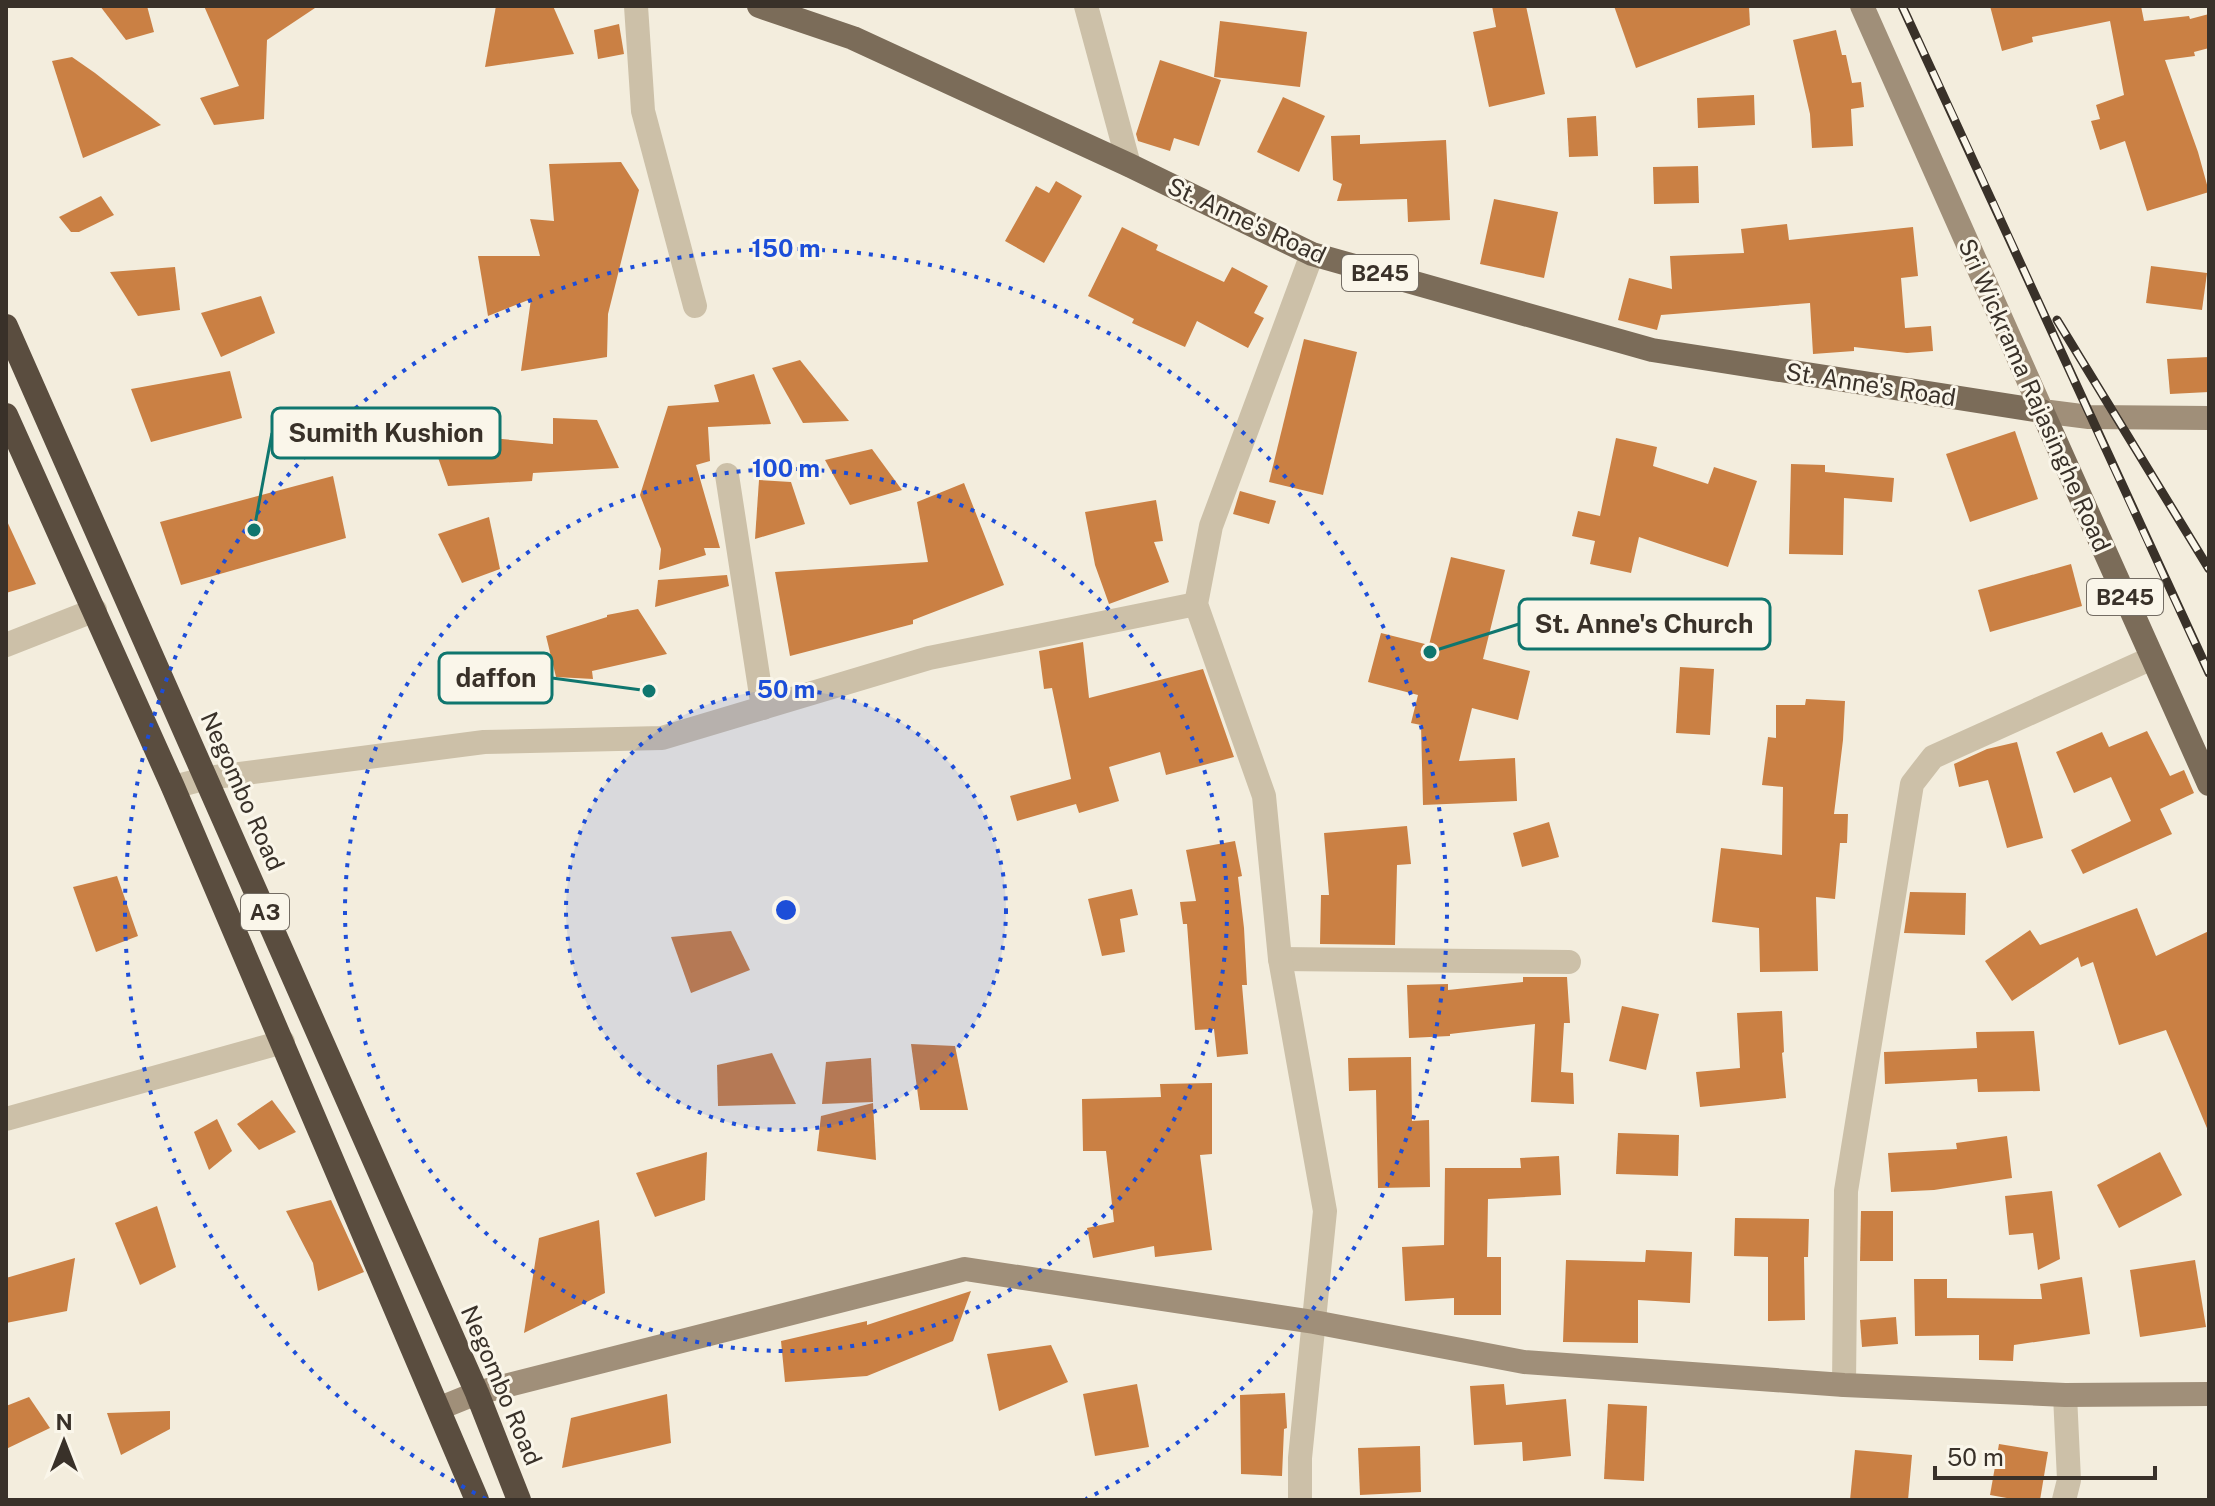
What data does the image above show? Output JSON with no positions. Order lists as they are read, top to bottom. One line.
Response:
{"streets":{"highway":["Negombo Road","A3"],"main road":["St. Anne's Road","B245","Sri Wickrama Rajasinghe Road"]},"crossings":[["St. Anne's Road","Sri Wickrama Rajasinghe Road"]],"places":["Sumith Kushion","St. Anne's Church","daffon"],"scale_bar":"50 m","north":"top","rings":["150 m","100 m","50 m"]}
